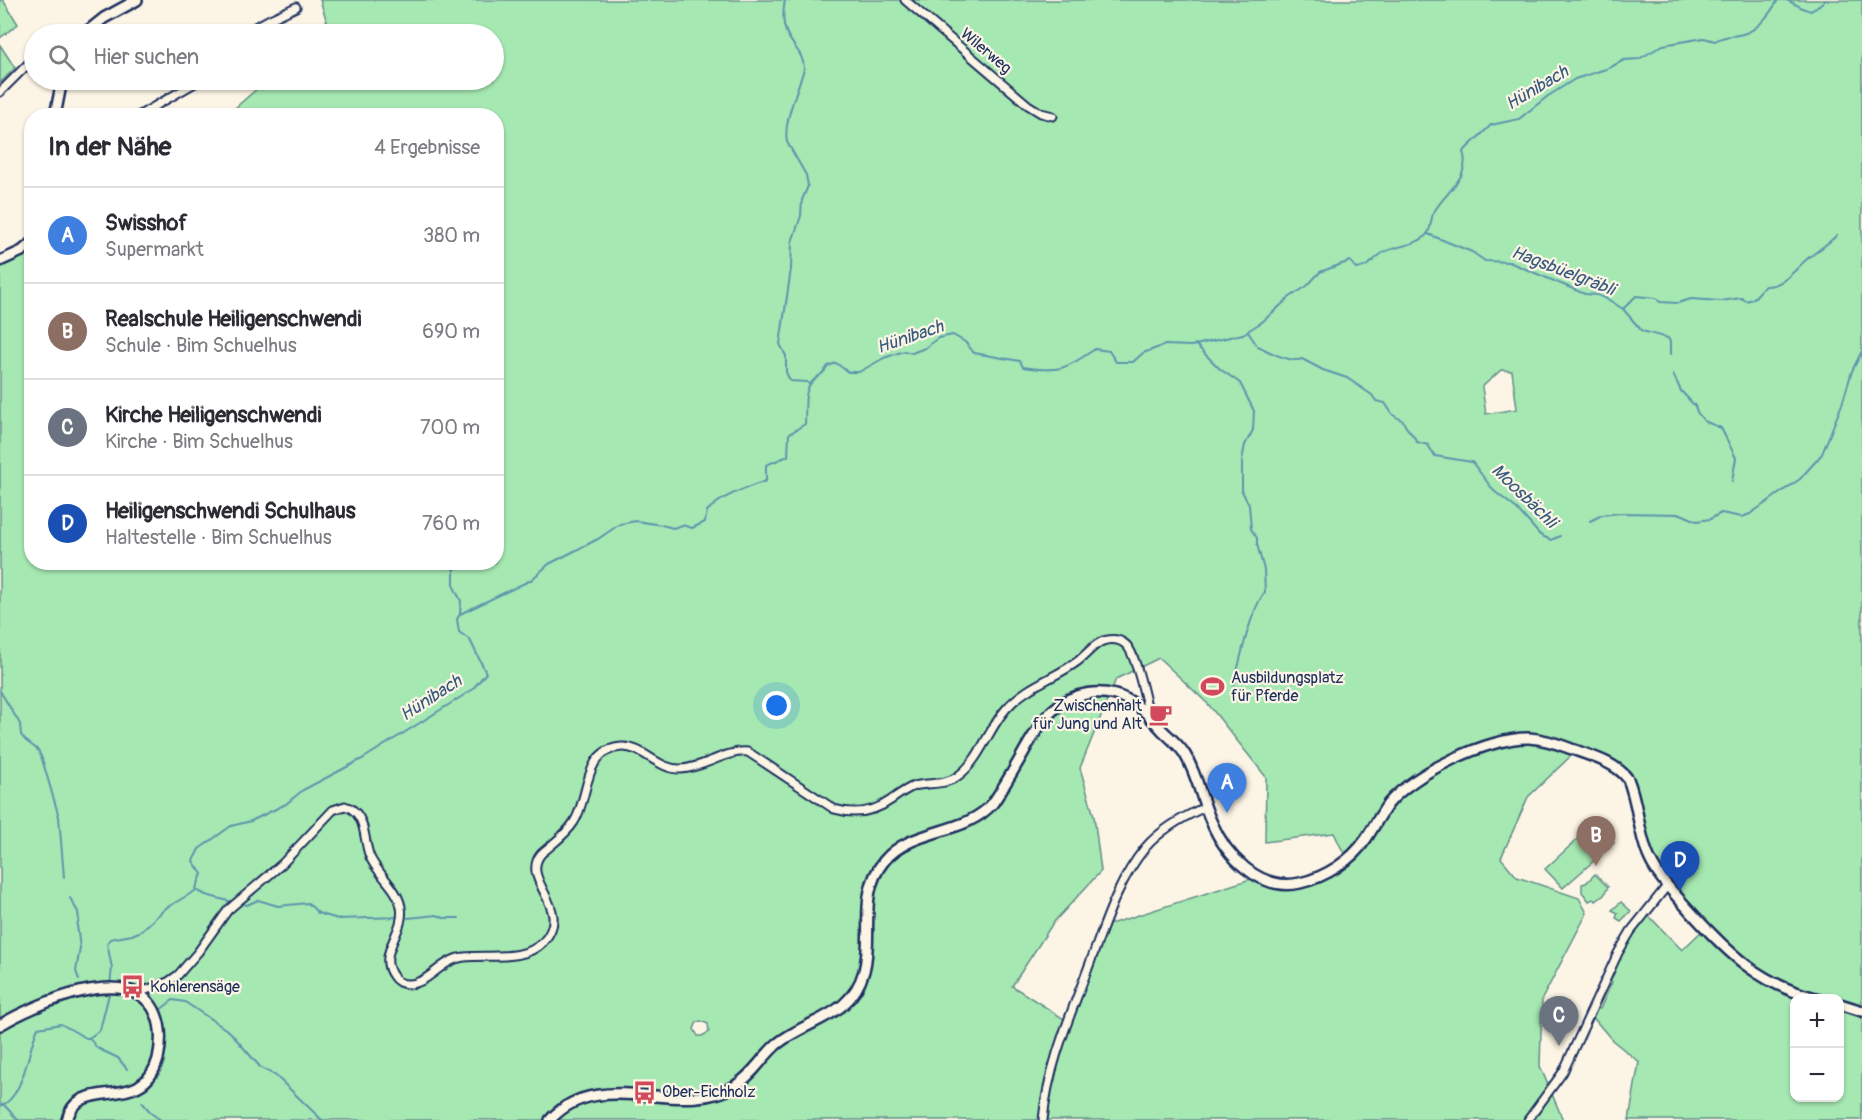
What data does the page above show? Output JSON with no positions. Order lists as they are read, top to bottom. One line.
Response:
{"streets":{"street":["Wilerweg"]},"water":["Hünibach","Hagsbüelgräbli","Moosbächli"],"places":{"sports":["Ausbildungsplatz für Pferde"],"cafe":["Zwischenhalt für Jung und Alt"],"bus stop":["Kohlerensäge","Ober-Eichholz"]},"page":{"search":"Hier suchen","heading":["In der Nähe","4 Ergebnisse"],"list":[{"mark":"A","name":"Swisshof","note":"Supermarkt","value":"380 m"},{"mark":"B","name":"Realschule Heiligenschwendi","note":"Schule · Bim Schuelhus","value":"690 m"},{"mark":"C","name":"Kirche Heiligenschwendi","note":"Kirche · Bim Schuelhus","value":"700 m"},{"mark":"D","name":"Heiligenschwendi Schulhaus","note":"Haltestelle · Bim Schuelhus","value":"760 m"}],"pins":["A","B","D","C"],"map_buttons":["+","−"]}}
